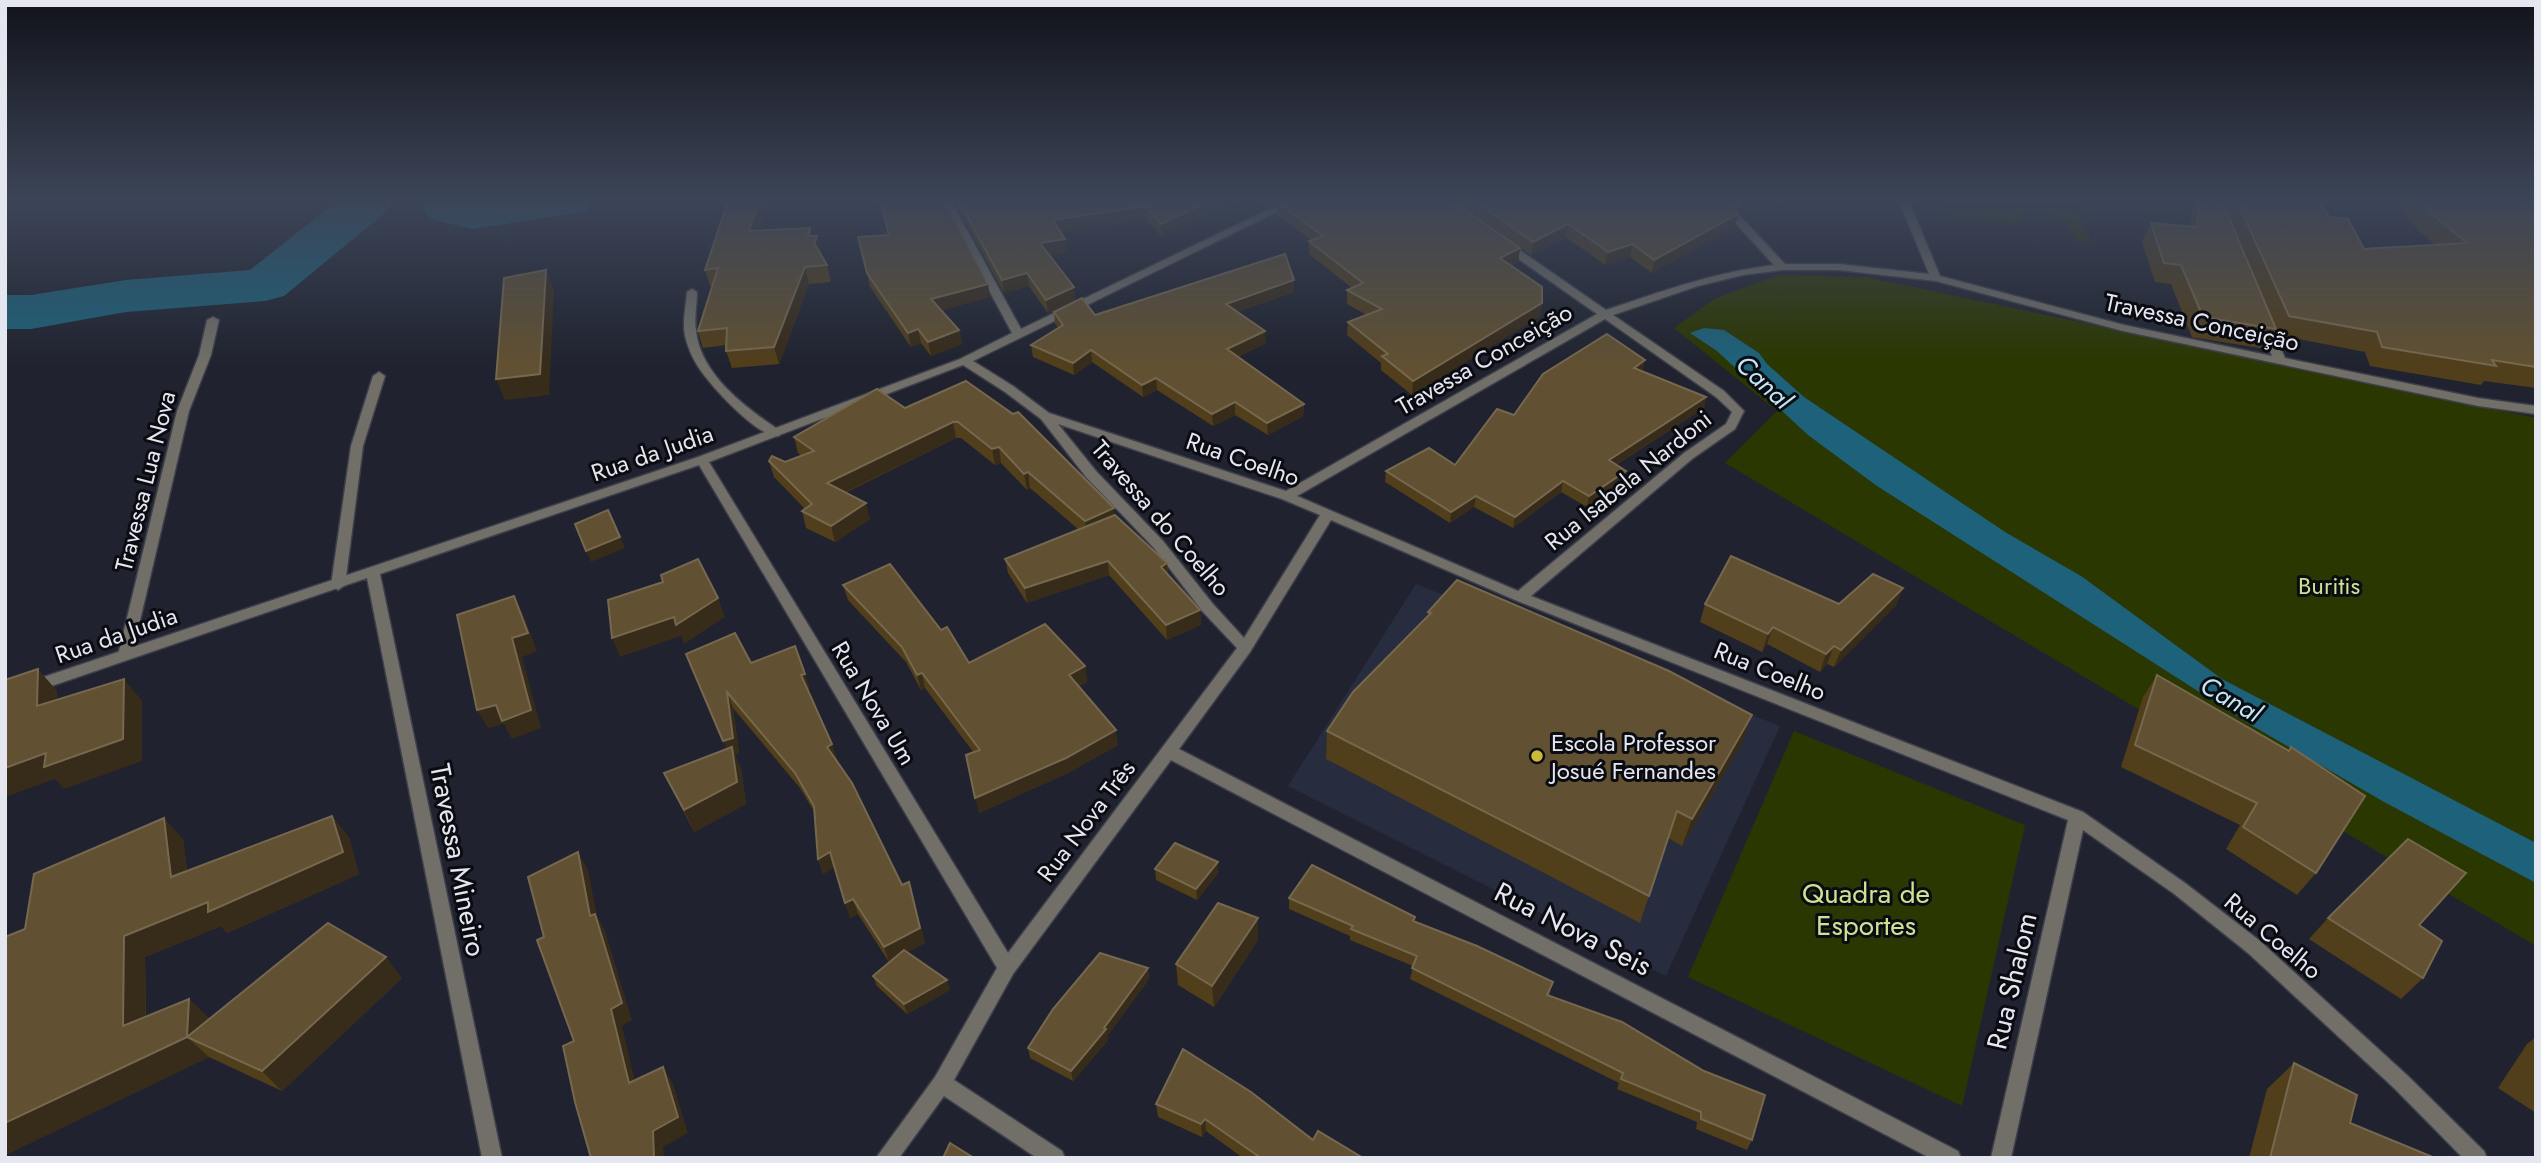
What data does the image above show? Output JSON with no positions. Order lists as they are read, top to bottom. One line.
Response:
{"streets":{"street":["Travessa Conceição","Rua da Judia","Rua Coelho","Rua Isabela Nardoni","Travessa Lua Nova","Travessa do Coelho","Rua Nova Um","Rua Nova Três","Travessa Mineiro","Rua Nova Seis","Rua Shalom"]},"crossings":[["Travessa Conceição","Rua Coelho"],["Travessa Conceição","Rua Isabela Nardoni"],["Rua da Judia","Rua Coelho"],["Rua da Judia","Travessa Lua Nova"],["Rua da Judia","Rua Nova Um"],["Rua da Judia","Travessa Mineiro"],["Rua Coelho","Rua Isabela Nardoni"],["Rua Coelho","Travessa do Coelho"],["Rua Coelho","Rua Nova Três"],["Rua Coelho","Rua Shalom"],["Travessa do Coelho","Rua Nova Três"],["Rua Nova Um","Rua Nova Três"],["Rua Nova Três","Rua Nova Seis"]],"water":["Canal"],"parks":["Buritis","Quadra de Esportes"],"places":["Escola Professor Josué Fernandes"]}
